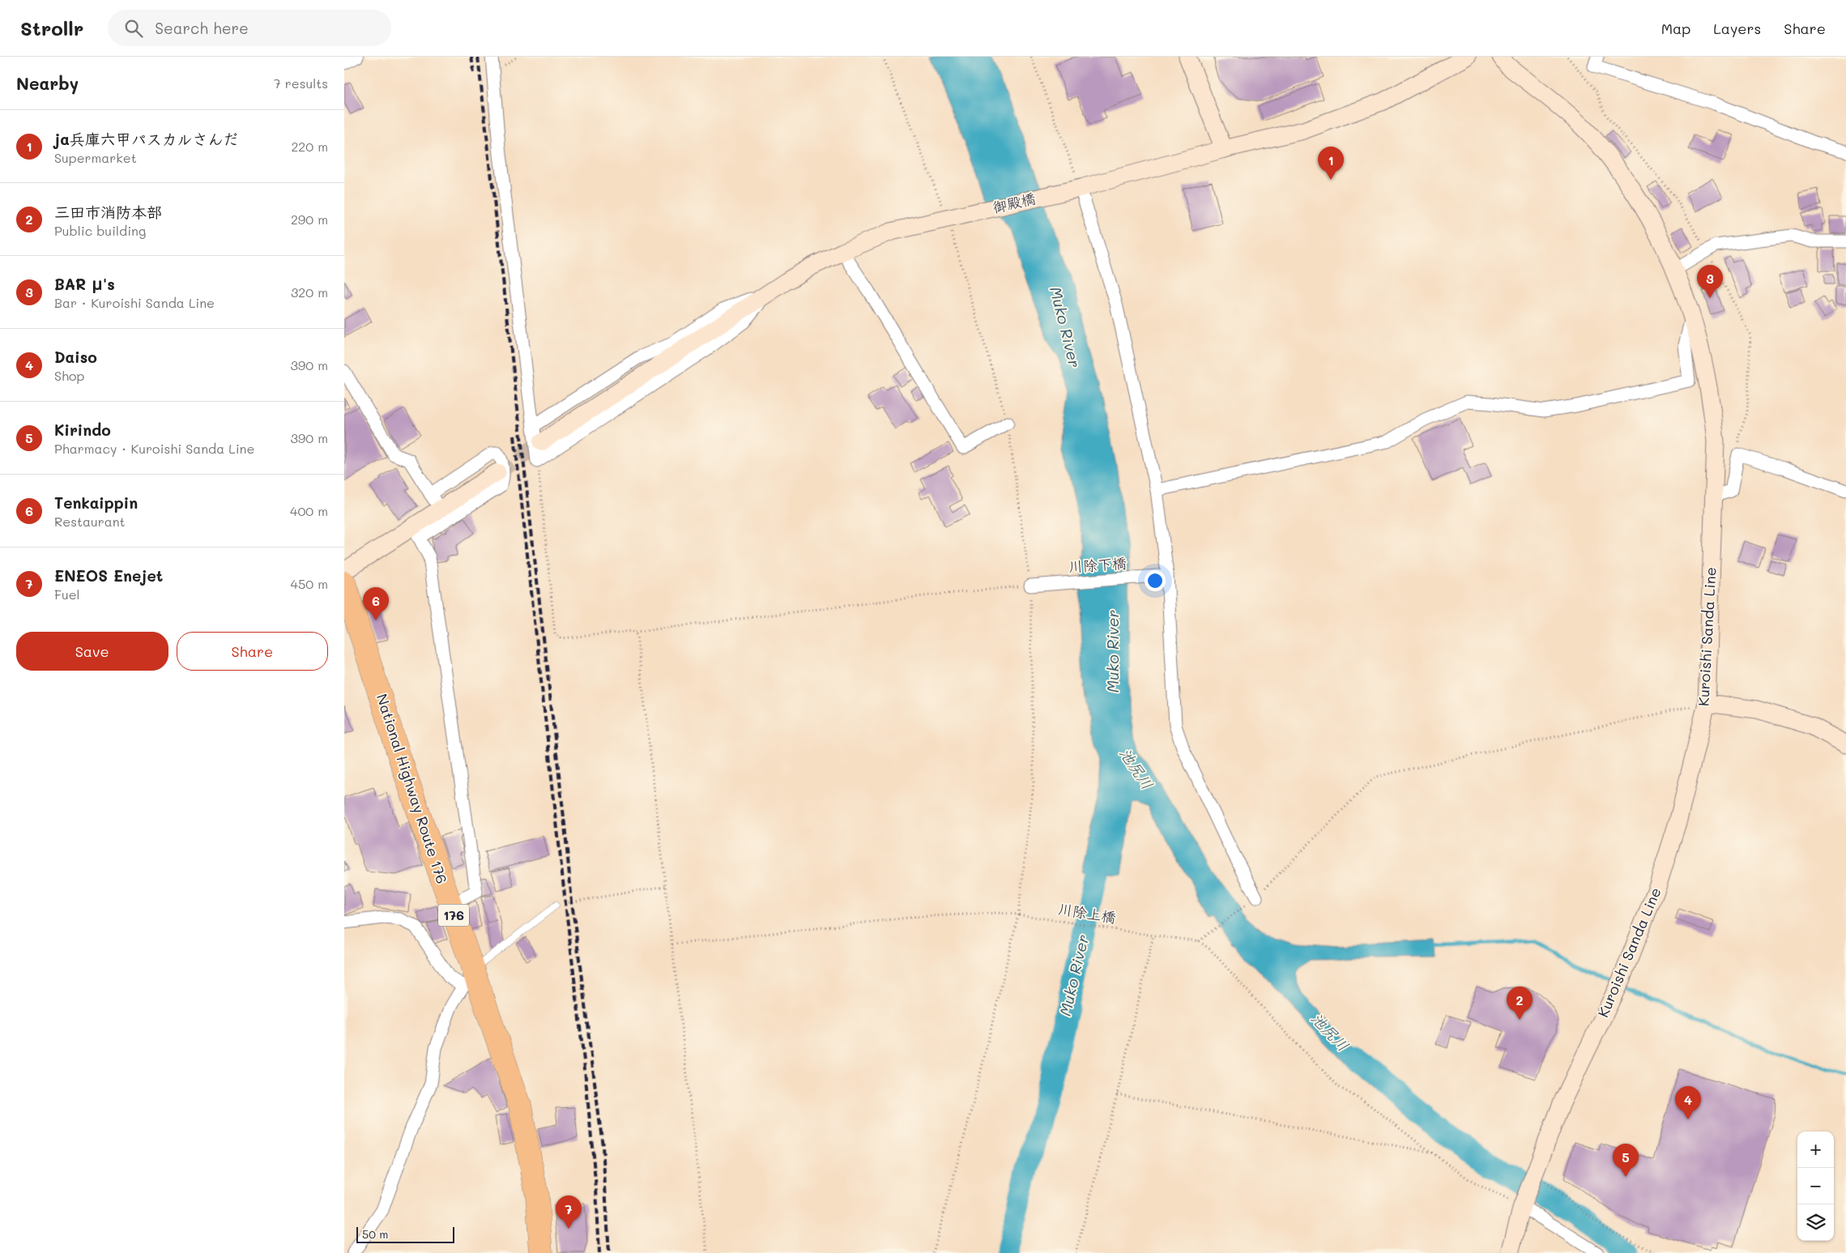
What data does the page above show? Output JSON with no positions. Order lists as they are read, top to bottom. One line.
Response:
{"streets":{"highway":["National Highway Route 176","176"],"main road":["御殿橋","Kuroishi Sanda Line"],"street":["川除下橋"],"path":["川除上橋"]},"water":["Muko River","池尻川"],"scale_bar":"50 m","page":{"header":"Strollr","search":"Search here","nav":["Map","Layers","Share"],"heading":["Nearby","7 results"],"list":[{"mark":"1","name":"ja兵庫六甲パスカルさんだ","note":"Supermarket","value":"220 m"},{"mark":"2","name":"三田市消防本部","note":"Public building","value":"290 m"},{"mark":"3","name":"BAR μ's","note":"Bar · Kuroishi Sanda Line","value":"320 m"},{"mark":"4","name":"Daiso","note":"Shop","value":"390 m"},{"mark":"5","name":"Kirindo","note":"Pharmacy · Kuroishi Sanda Line","value":"390 m"},{"mark":"6","name":"Tenkaippin","note":"Restaurant","value":"400 m"},{"mark":"7","name":"ENEOS Enejet","note":"Fuel","value":"450 m"}],"pins":["1","3","6","2","4","5","7"],"buttons":["Save","Share"],"map_buttons":["+","−"],"scale":"50 m"}}
